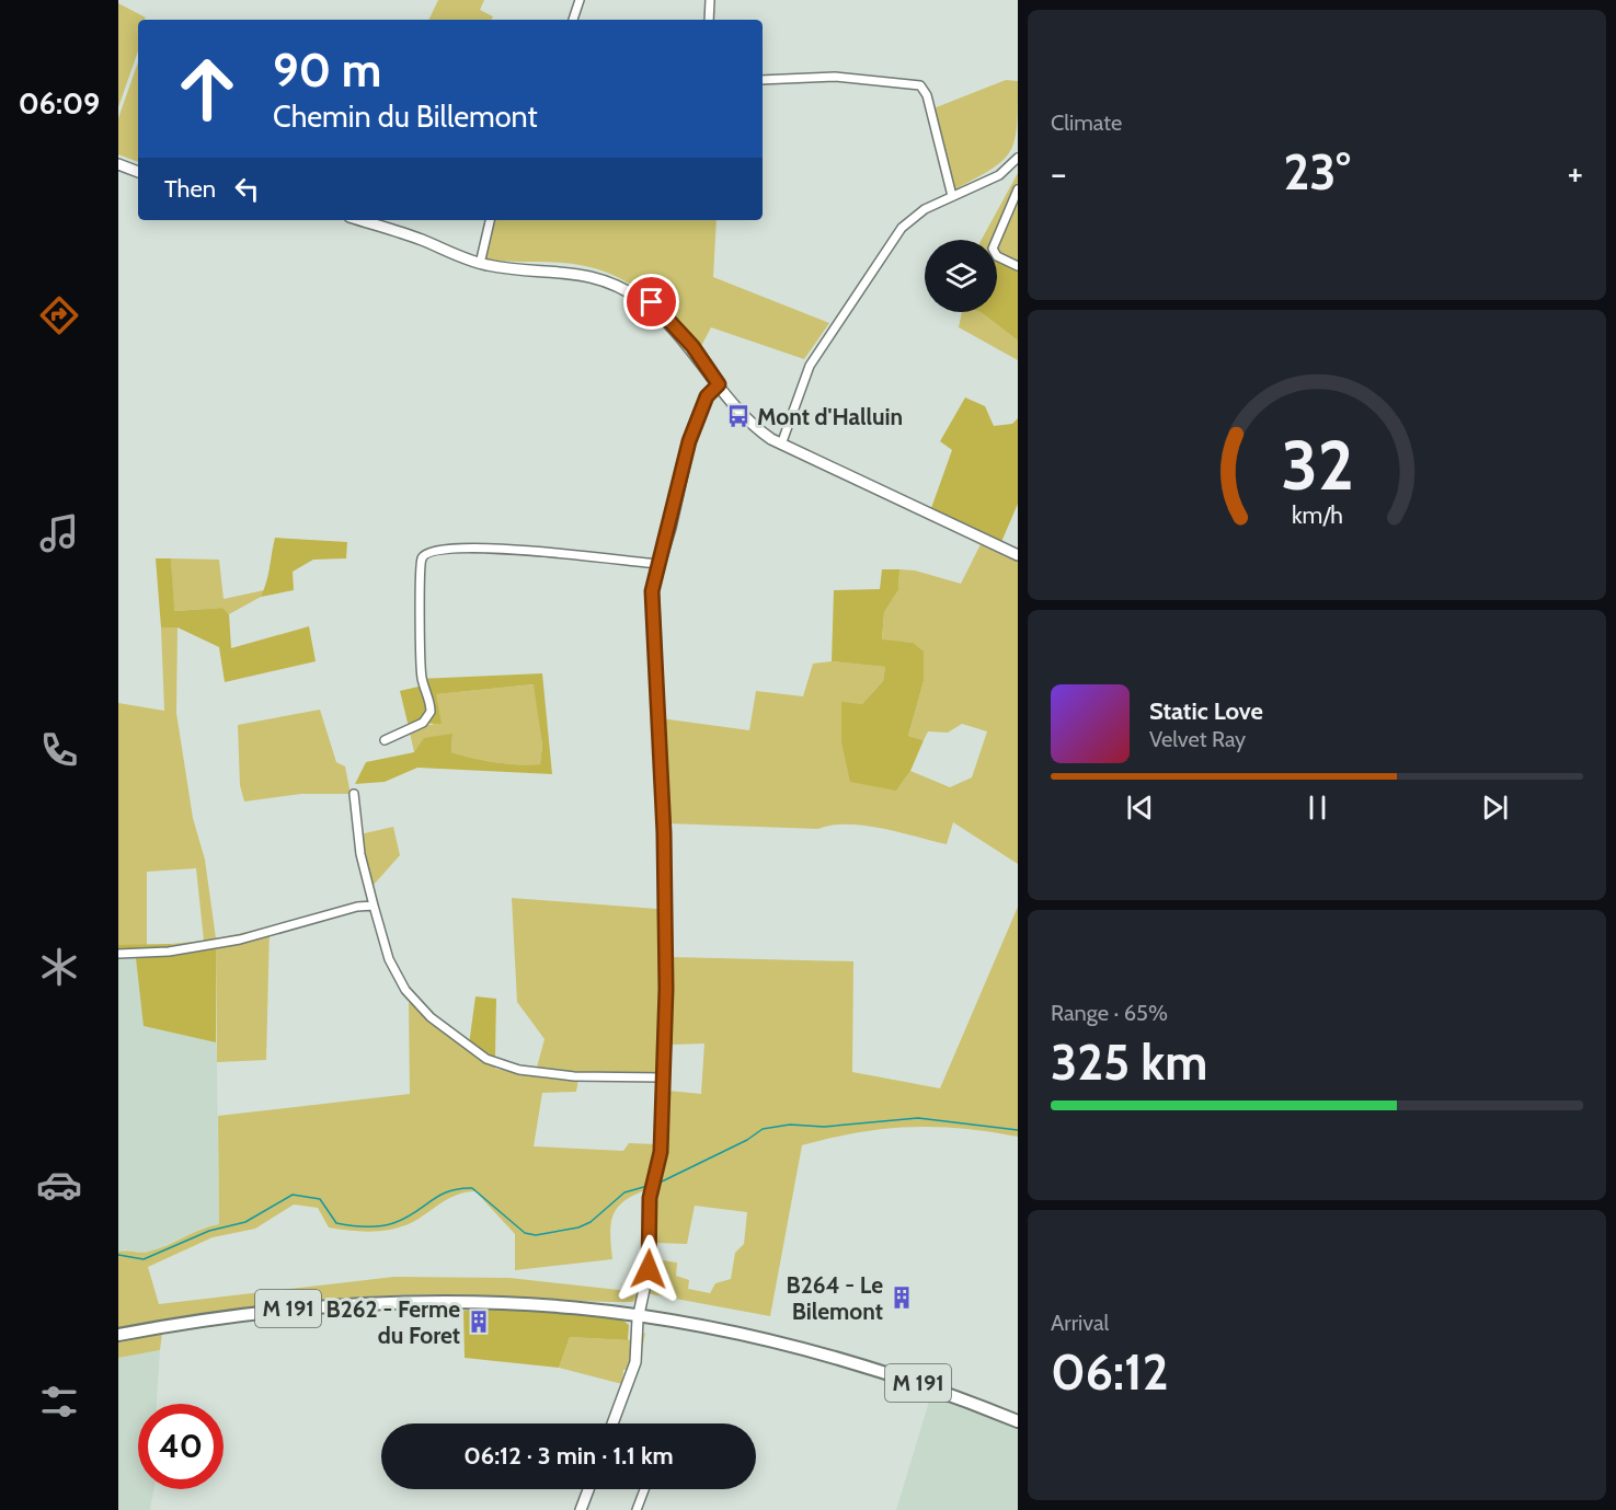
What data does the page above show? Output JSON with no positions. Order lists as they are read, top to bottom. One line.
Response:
{"streets":{"main road":["M 191"]},"places":{"bus stop":["Mont d'Halluin"],"building":["B264 - Le Bilemont","B262 - Ferme du Foret"]},"page":{"tabs":"06:09","tile":["Climate",["Range · 65%","325 km"],["Arrival","06:12"]],"turn":["90 m","Chemin du Billemont"],"heat":["−","23°","+"],"then":"Then","song":["Static Love","Velvet Ray"],"limit":"40","trip":"06:12 · 3 min · 1.1 km","gauge":["32","km/h"]}}
